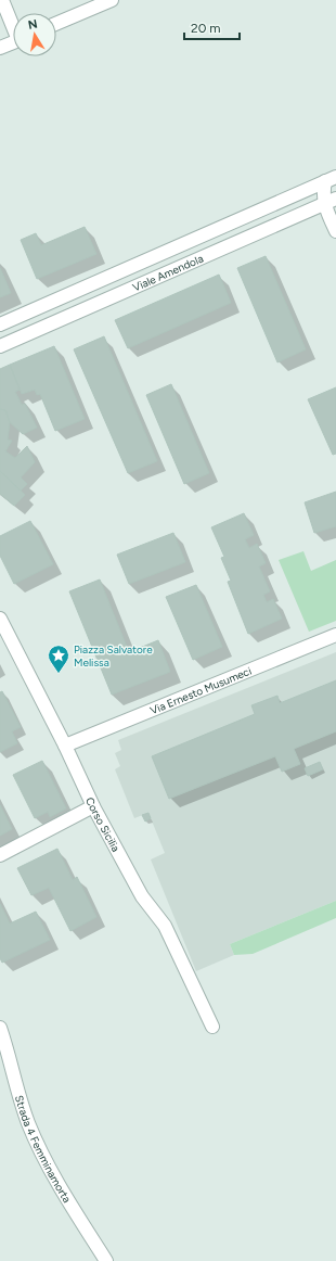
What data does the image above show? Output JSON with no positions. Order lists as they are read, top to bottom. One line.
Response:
{"streets":{"street":["Viale Amendola","Via Ernesto Musumeci","Corso Sicilia","Strada 4 Femminamorta"]},"crossings":[["Via Ernesto Musumeci","Corso Sicilia"]],"places":{"place":["Piazza Salvatore Melissa"]},"scale_bar":"20 m","north":"top"}
